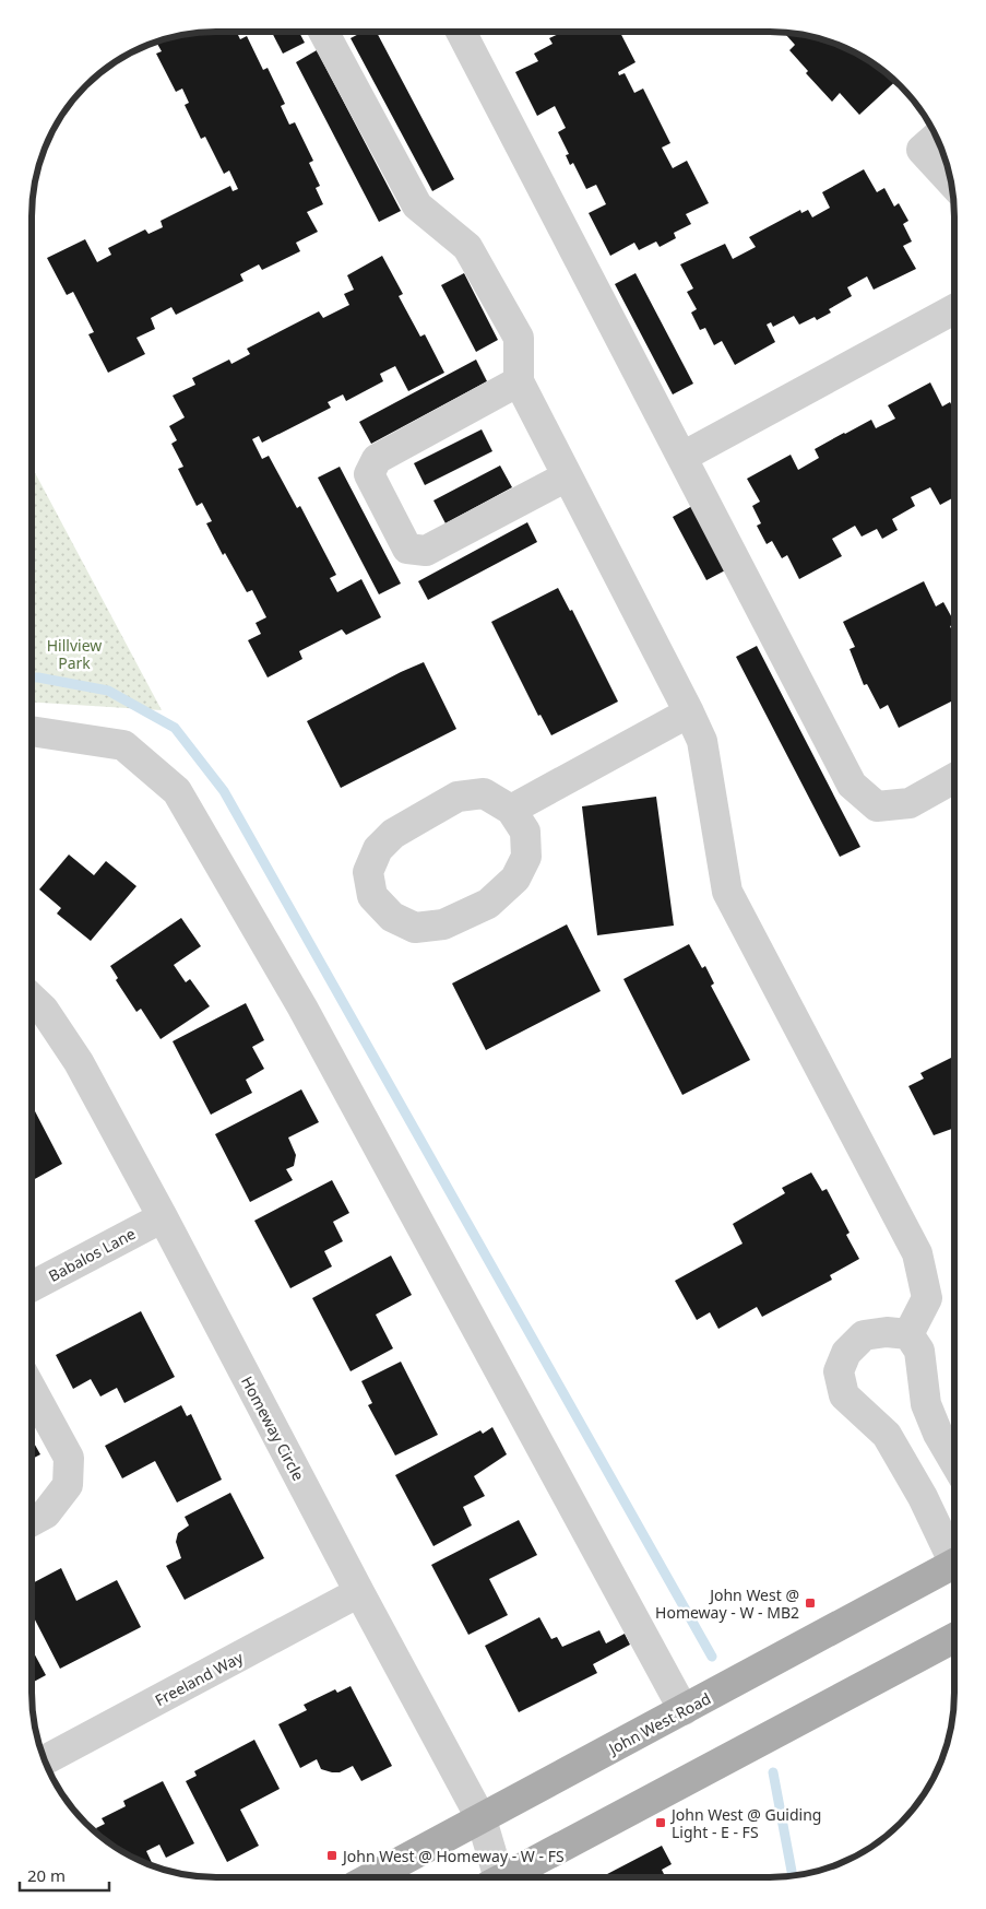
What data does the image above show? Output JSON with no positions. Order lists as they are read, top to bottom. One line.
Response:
{"streets":{"main road":["John West Road"],"street":["Babalos Lane","Homeway Circle","Freeland Way"]},"crossings":[["Babalos Lane","Homeway Circle"],["Homeway Circle","Freeland Way"],["Homeway Circle","John West Road"]],"parks":["Hillview Park"],"places":{"transit":["John West @ Homeway - W - MB2","John West @ Guiding Light - E - FS","John West @ Homeway - W - FS"]},"scale_bar":"20 m"}
